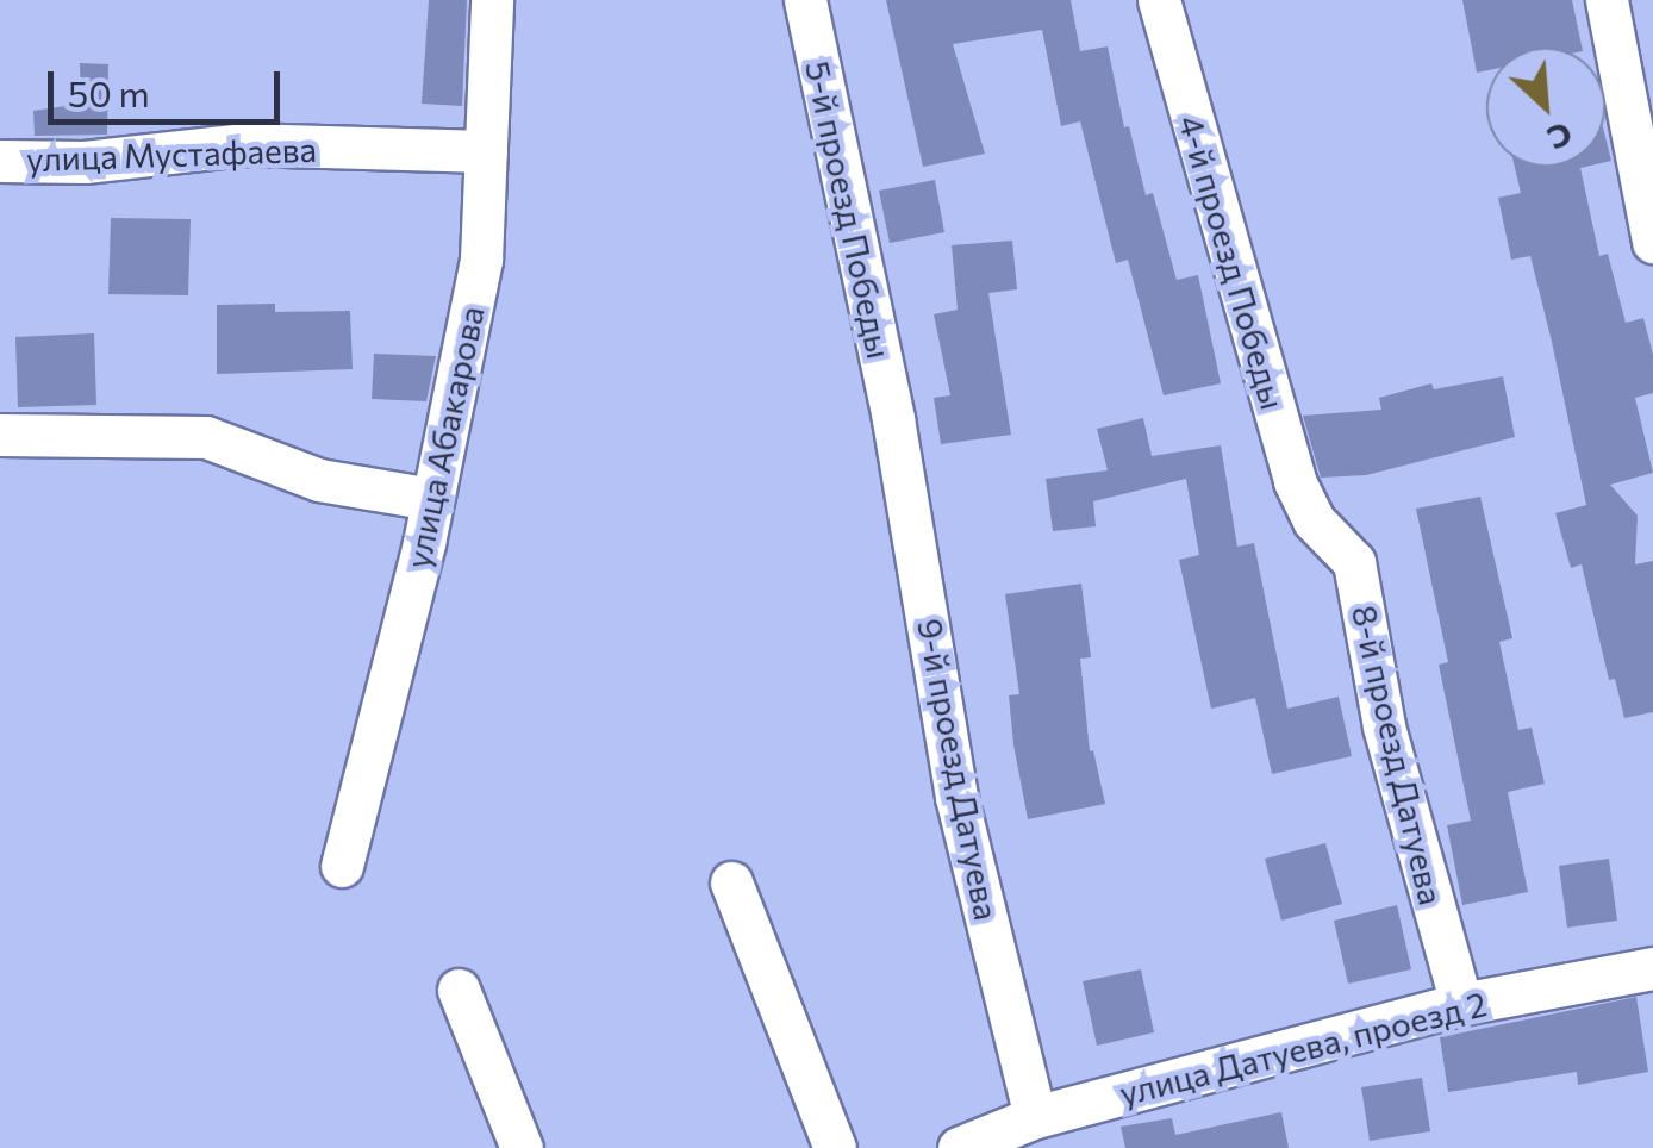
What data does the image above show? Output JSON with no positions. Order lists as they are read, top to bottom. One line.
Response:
{"streets":{"street":["улица Мустафаева","5-й проезд Победы","4-й проезд Победы","улица Абакарова","8-й проезд Датуева","9-й проезд Датуева","улица Датуева, проезд 2"]},"crossings":[["улица Мустафаева","улица Абакарова"],["5-й проезд Победы","9-й проезд Датуева"],["4-й проезд Победы","8-й проезд Датуева"],["8-й проезд Датуева","улица Датуева, проезд 2"],["9-й проезд Датуева","улица Датуева, проезд 2"]],"scale_bar":"50 m","north":"bottom right"}
